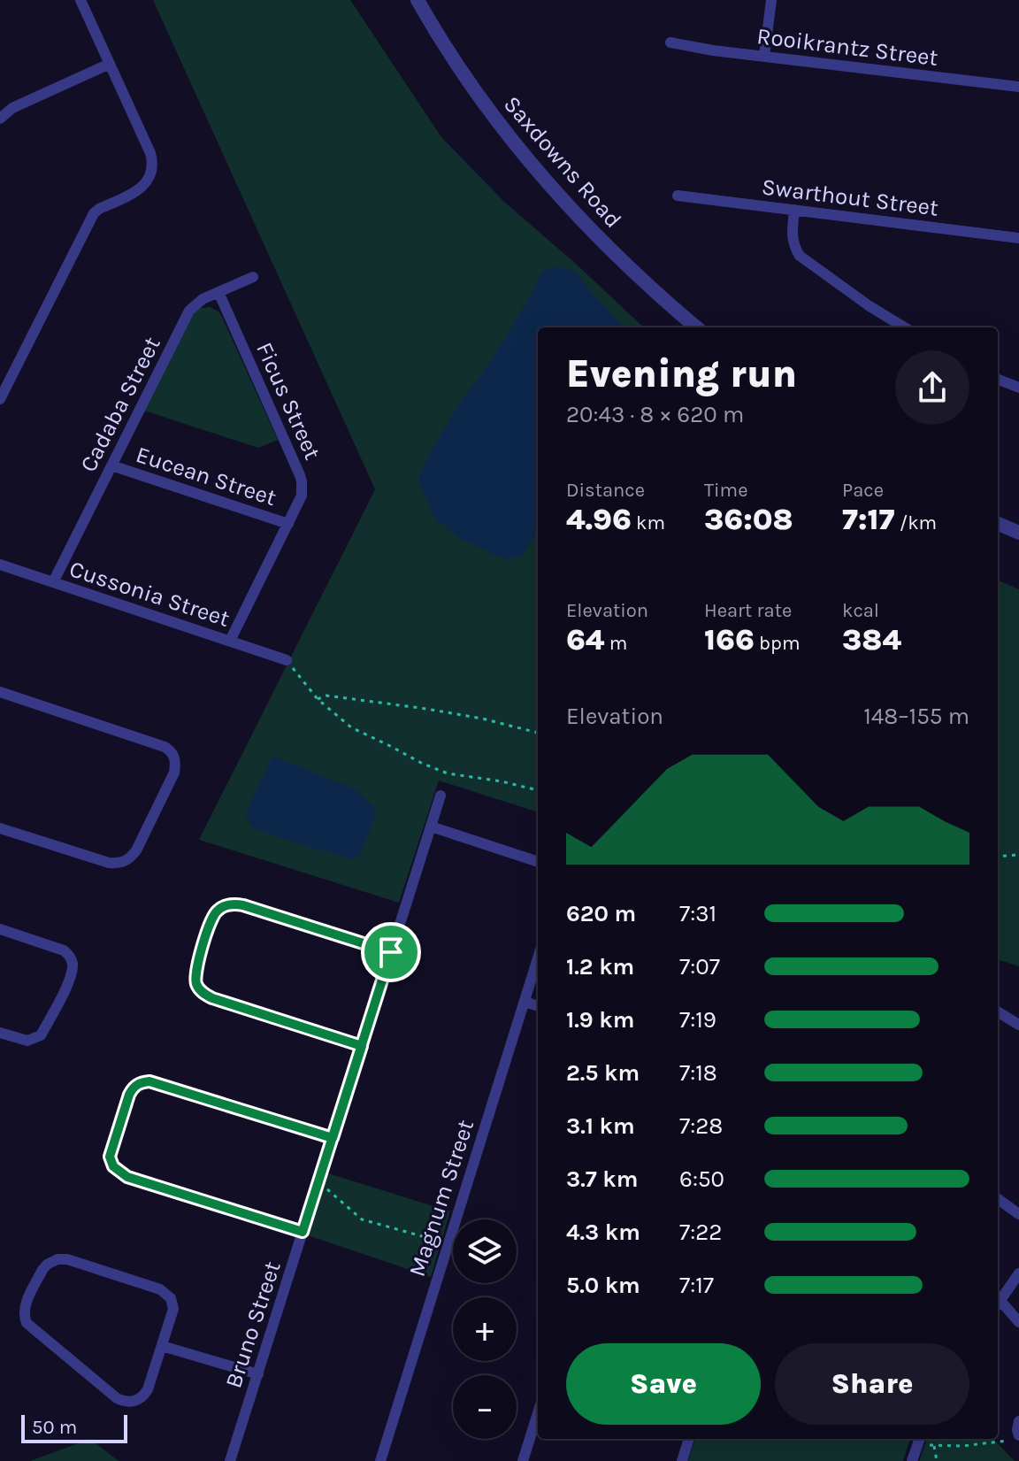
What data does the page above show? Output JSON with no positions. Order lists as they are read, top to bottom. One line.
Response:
{"streets":{"street":["Rooikrantz Street","Saxdowns Road","Swarthout Street","Ficus Street","Cadaba Street","Eucean Street","Cussonia Street","Magnum Street","Bruno Street"]},"crossings":[["Ficus Street","Cadaba Street"],["Ficus Street","Eucean Street"],["Ficus Street","Cussonia Street"],["Cadaba Street","Eucean Street"],["Cadaba Street","Cussonia Street"]],"scale_bar":"50 m","page":{"heading":["Evening run","20:43 · 8 × 620 m"],"stats":[["Distance","4.96 km"],["Time","36:08"],["Pace","7:17 /km"],["Elevation","64 m"],["Heart rate","166 bpm"],["kcal","384"]],"chart":["Elevation","148–155 m"],"list":[{"name":"620 m","note":"7:31"},{"name":"1.2 km","note":"7:07"},{"name":"1.9 km","note":"7:19"},{"name":"2.5 km","note":"7:18"},{"name":"3.1 km","note":"7:28"},{"name":"3.7 km","note":"6:50"},{"name":"4.3 km","note":"7:22"},{"name":"5.0 km","note":"7:17"}],"map_buttons":["+","−"],"buttons":["Save","Share"],"scale":"50 m"}}
